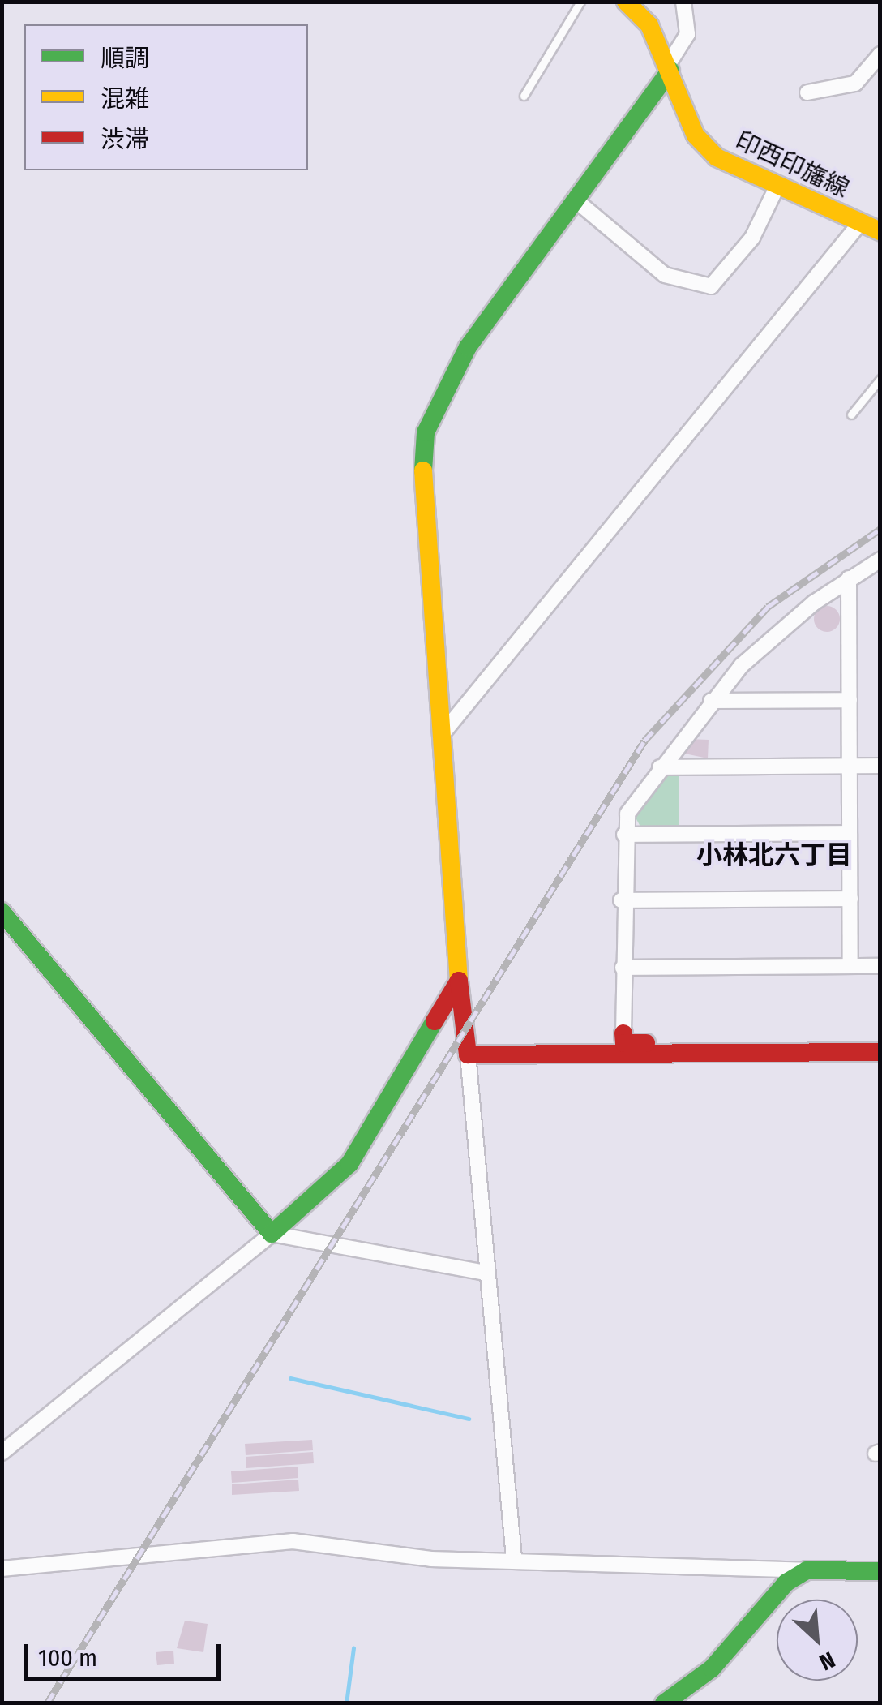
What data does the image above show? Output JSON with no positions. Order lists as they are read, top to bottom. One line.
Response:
{"streets":{"main road":["印西印旛線"]},"districts":["小林北六丁目"],"legend":["順調","混雑","渋滞"],"scale_bar":"100 m","north":"bottom right"}
